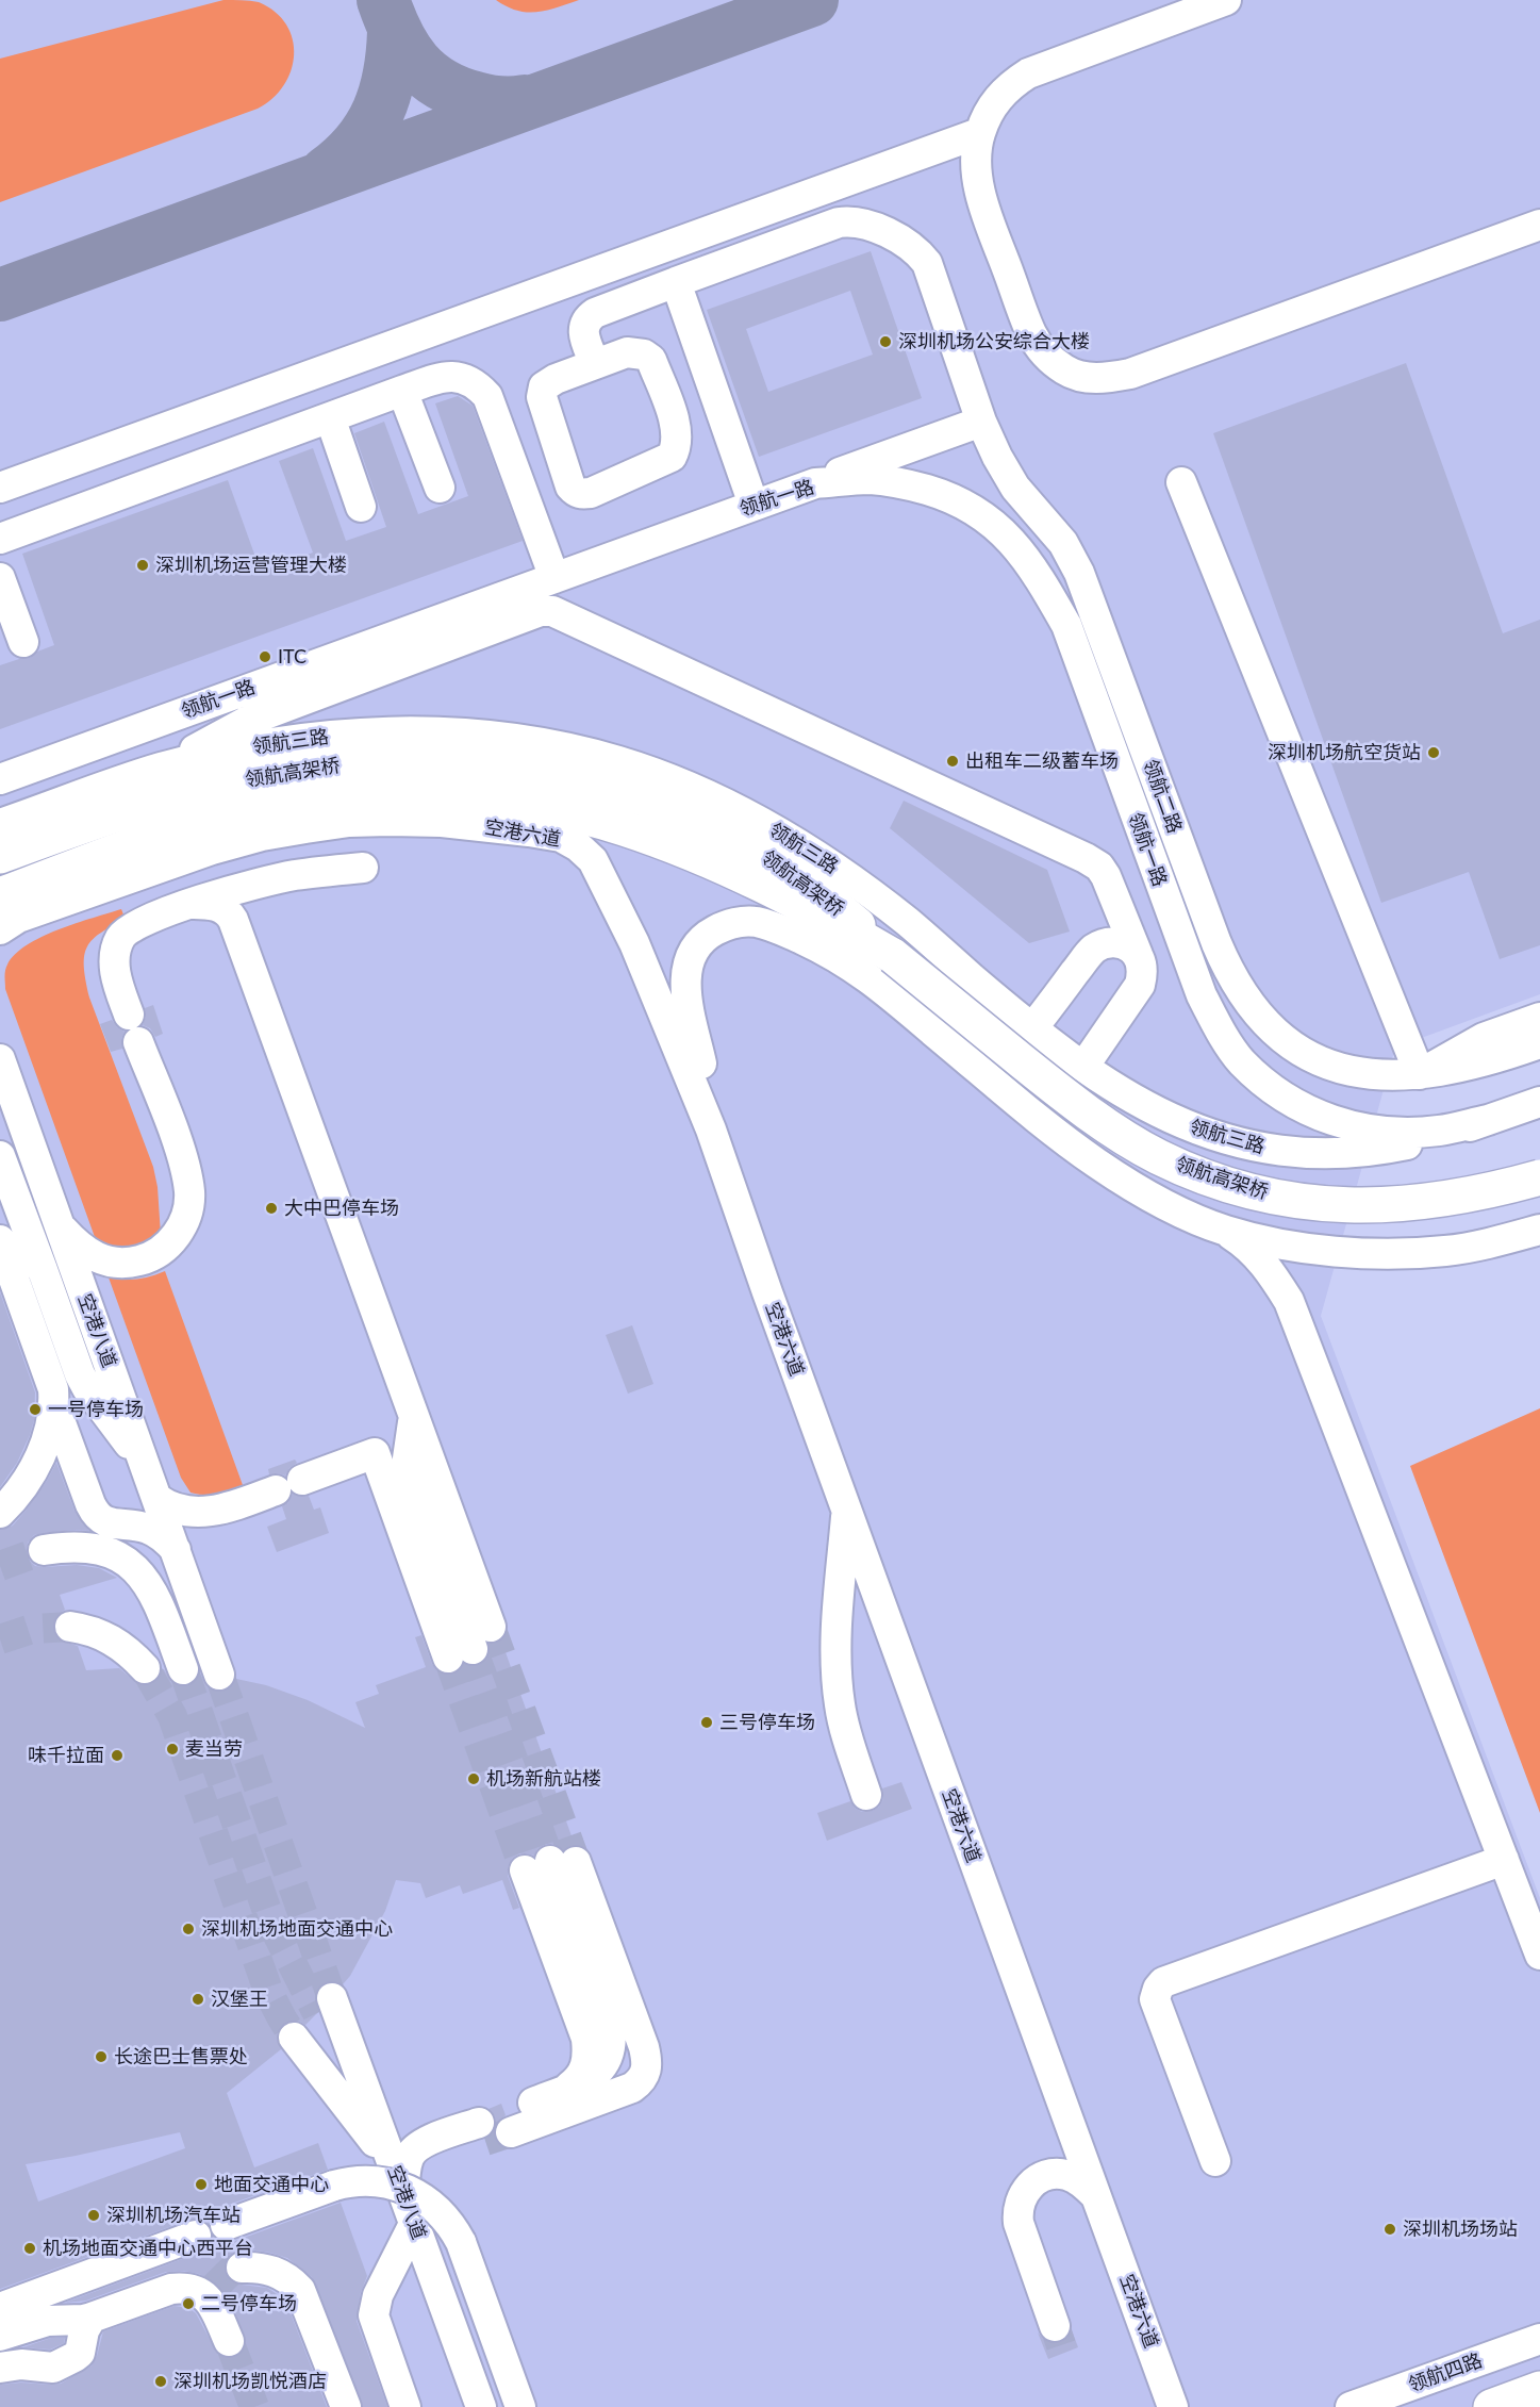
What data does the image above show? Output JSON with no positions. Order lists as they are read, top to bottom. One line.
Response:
{"streets":{"main road":["领航高架桥"],"street":["领航一路","领航三路","领航二路","空港六道","空港八道","领航四路"]},"crossings":[["领航一路","领航三路"]],"places":["深圳机场公安综合大楼","深圳机场运营管理大楼","ITC","深圳机场航空货站","出租车二级蓄车场","大中巴停车场","一号停车场","三号停车场","麦当劳","味千拉面","机场新航站楼","深圳机场地面交通中心","汉堡王","长途巴士售票处","地面交通中心","深圳机场汽车站","深圳机场场站","机场地面交通中心西平台","二号停车场","深圳机场凯悦酒店"]}
